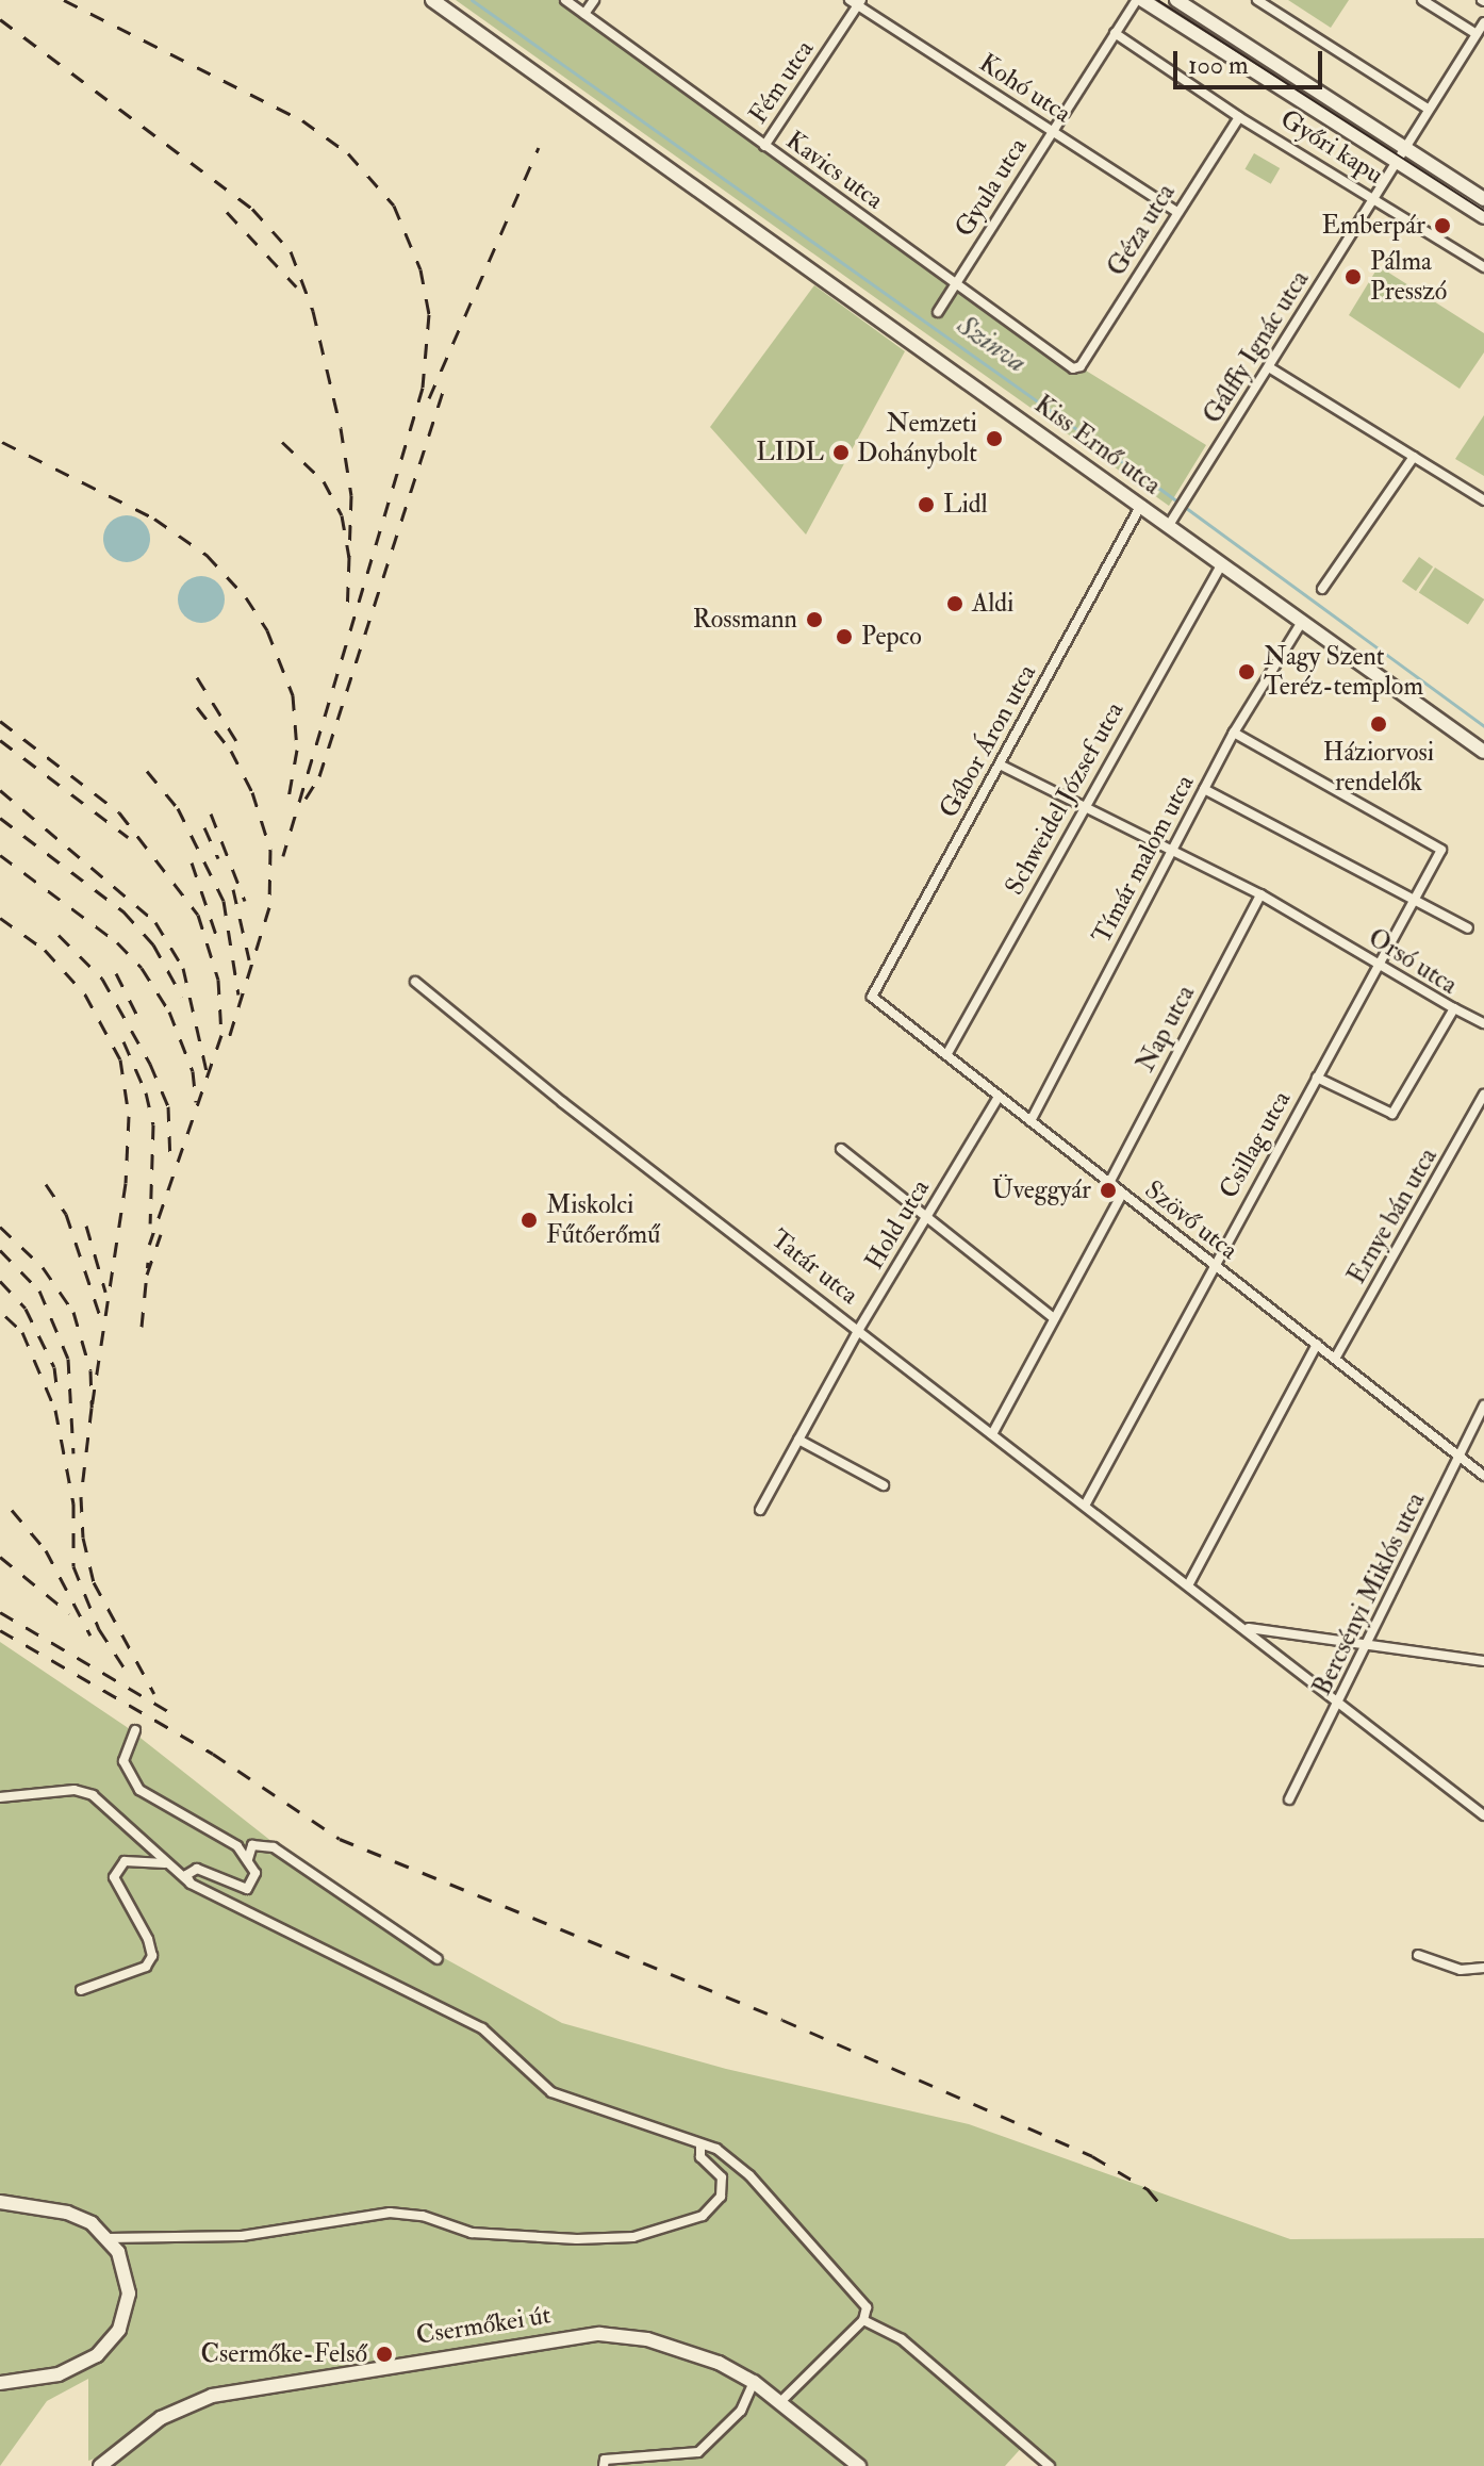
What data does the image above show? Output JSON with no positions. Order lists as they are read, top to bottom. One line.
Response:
{"streets":{"street":["Fém utca","Kohó utca","Győri kapu","Kavics utca","Gyula utca","Géza utca","Gálffy Ignác utca","Kiss Ernő utca","Gábor Áron utca","Schweidel József utca","Tímár malom utca","Orsó utca","Nap utca","Csillag utca","Ernye bán utca","Szövő utca","Hold utca","Tatár utca","Bercsényi Miklós utca","Csermőkei út"]},"crossings":[["Fém utca","Kohó utca"],["Fém utca","Kavics utca"],["Kohó utca","Gyula utca"],["Kohó utca","Géza utca"],["Győri kapu","Gyula utca"],["Győri kapu","Géza utca"],["Győri kapu","Gálffy Ignác utca"],["Kavics utca","Gyula utca"],["Kavics utca","Géza utca"],["Gálffy Ignác utca","Kiss Ernő utca"],["Kiss Ernő utca","Gábor Áron utca"],["Kiss Ernő utca","Schweidel József utca"],["Kiss Ernő utca","Tímár malom utca"],["Gábor Áron utca","Orsó utca"],["Gábor Áron utca","Szövő utca"],["Schweidel József utca","Orsó utca"],["Schweidel József utca","Szövő utca"],["Tímár malom utca","Orsó utca"],["Tímár malom utca","Csillag utca"],["Tímár malom utca","Szövő utca"],["Orsó utca","Nap utca"],["Orsó utca","Csillag utca"],["Nap utca","Szövő utca"],["Csillag utca","Szövő utca"],["Csillag utca","Tatár utca"],["Ernye bán utca","Szövő utca"],["Szövő utca","Hold utca"],["Szövő utca","Bercsényi Miklós utca"],["Hold utca","Tatár utca"],["Tatár utca","Bercsényi Miklós utca"]],"water":["Szinva"],"places":["Emberpár","Pálma Presszó","Nemzeti Dohánybolt","LIDL","Lidl","Aldi","Rossmann","Pepco","Nagy Szent Teréz-templom","Háziorvosi rendelők","Üveggyár","Miskolci Fűtőerőmű","Csermőke-Felső"],"scale_bar":"100 m"}
